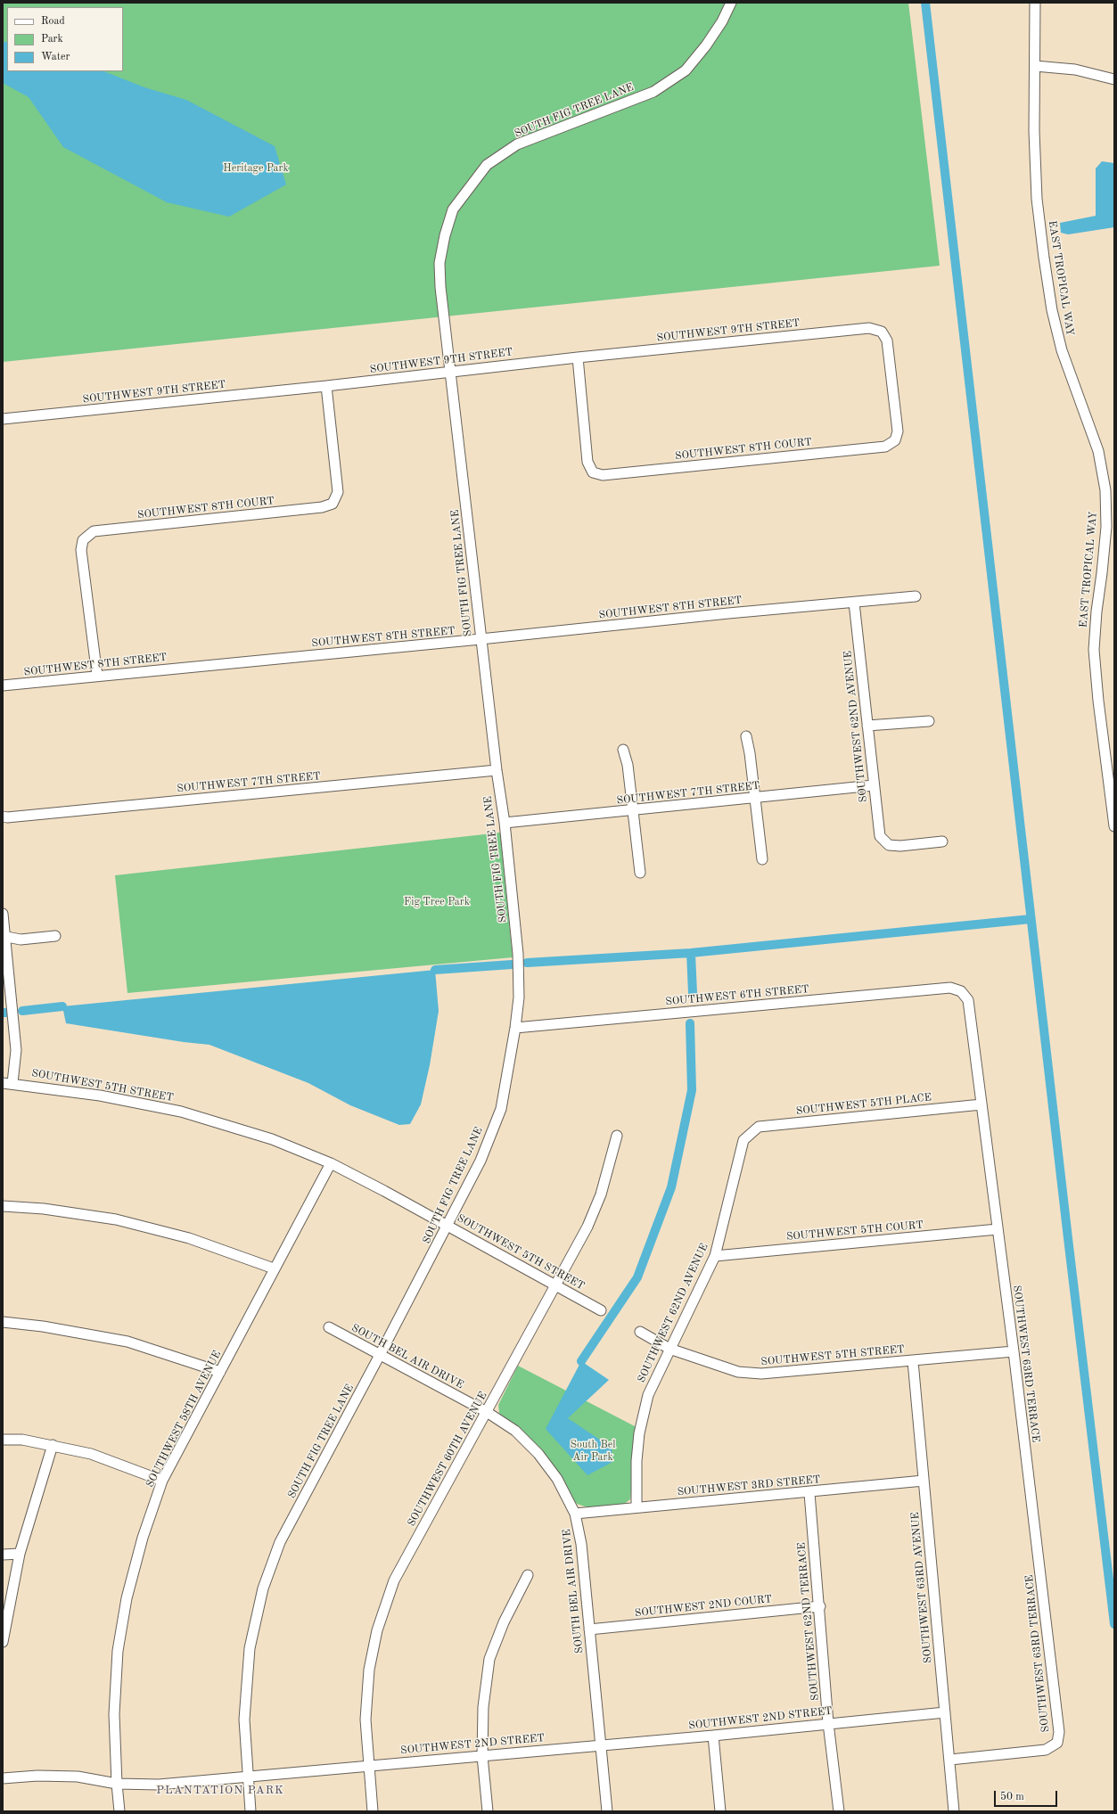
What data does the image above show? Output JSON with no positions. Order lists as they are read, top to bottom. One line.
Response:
{"streets":{"street":["SOUTH FIG TREE LANE","EAST TROPICAL WAY","SOUTHWEST 9TH STREET","SOUTHWEST 8TH COURT","SOUTHWEST 8TH STREET","SOUTHWEST 62ND AVENUE","SOUTHWEST 7TH STREET","SOUTHWEST 6TH STREET","SOUTHWEST 5TH STREET","SOUTHWEST 5TH PLACE","SOUTHWEST 5TH COURT","SOUTH BEL AIR DRIVE","SOUTHWEST 63RD TERRACE","SOUTHWEST 58TH AVENUE","SOUTHWEST 60TH AVENUE","SOUTHWEST 3RD STREET","SOUTHWEST 63RD AVENUE","SOUTHWEST 2ND COURT","SOUTHWEST 62ND TERRACE","SOUTHWEST 2ND STREET"]},"crossings":[["SOUTH FIG TREE LANE","SOUTHWEST 9TH STREET"],["SOUTH FIG TREE LANE","SOUTHWEST 8TH STREET"],["SOUTH FIG TREE LANE","SOUTHWEST 7TH STREET"],["SOUTH FIG TREE LANE","SOUTHWEST 6TH STREET"],["SOUTH FIG TREE LANE","SOUTHWEST 5TH STREET"],["SOUTH FIG TREE LANE","SOUTH BEL AIR DRIVE"],["SOUTH FIG TREE LANE","SOUTHWEST 2ND STREET"],["SOUTHWEST 9TH STREET","SOUTHWEST 8TH COURT"],["SOUTHWEST 8TH COURT","SOUTHWEST 8TH STREET"],["SOUTHWEST 8TH STREET","SOUTHWEST 62ND AVENUE"],["SOUTHWEST 62ND AVENUE","SOUTHWEST 7TH STREET"],["SOUTHWEST 62ND AVENUE","SOUTHWEST 5TH STREET"],["SOUTHWEST 62ND AVENUE","SOUTHWEST 5TH PLACE"],["SOUTHWEST 62ND AVENUE","SOUTHWEST 5TH COURT"],["SOUTHWEST 62ND AVENUE","SOUTHWEST 3RD STREET"],["SOUTHWEST 6TH STREET","SOUTHWEST 63RD TERRACE"],["SOUTHWEST 5TH STREET","SOUTHWEST 63RD TERRACE"],["SOUTHWEST 5TH STREET","SOUTHWEST 58TH AVENUE"],["SOUTHWEST 5TH STREET","SOUTHWEST 60TH AVENUE"],["SOUTHWEST 5TH STREET","SOUTHWEST 63RD AVENUE"],["SOUTHWEST 5TH PLACE","SOUTHWEST 63RD TERRACE"],["SOUTHWEST 5TH COURT","SOUTHWEST 63RD TERRACE"],["SOUTH BEL AIR DRIVE","SOUTHWEST 60TH AVENUE"],["SOUTH BEL AIR DRIVE","SOUTHWEST 3RD STREET"],["SOUTH BEL AIR DRIVE","SOUTHWEST 2ND COURT"],["SOUTH BEL AIR DRIVE","SOUTHWEST 2ND STREET"],["SOUTHWEST 63RD TERRACE","SOUTHWEST 63RD AVENUE"],["SOUTHWEST 58TH AVENUE","SOUTHWEST 2ND STREET"],["SOUTHWEST 60TH AVENUE","SOUTHWEST 2ND STREET"],["SOUTHWEST 3RD STREET","SOUTHWEST 63RD AVENUE"],["SOUTHWEST 3RD STREET","SOUTHWEST 62ND TERRACE"],["SOUTHWEST 63RD AVENUE","SOUTHWEST 2ND STREET"],["SOUTHWEST 2ND COURT","SOUTHWEST 62ND TERRACE"],["SOUTHWEST 62ND TERRACE","SOUTHWEST 2ND STREET"]],"districts":["PLANTATION PARK"],"parks":["Heritage Park","Fig Tree Park","South Bel Air Park"],"legend":["Road","Park","Water"],"scale_bar":"50 m"}
